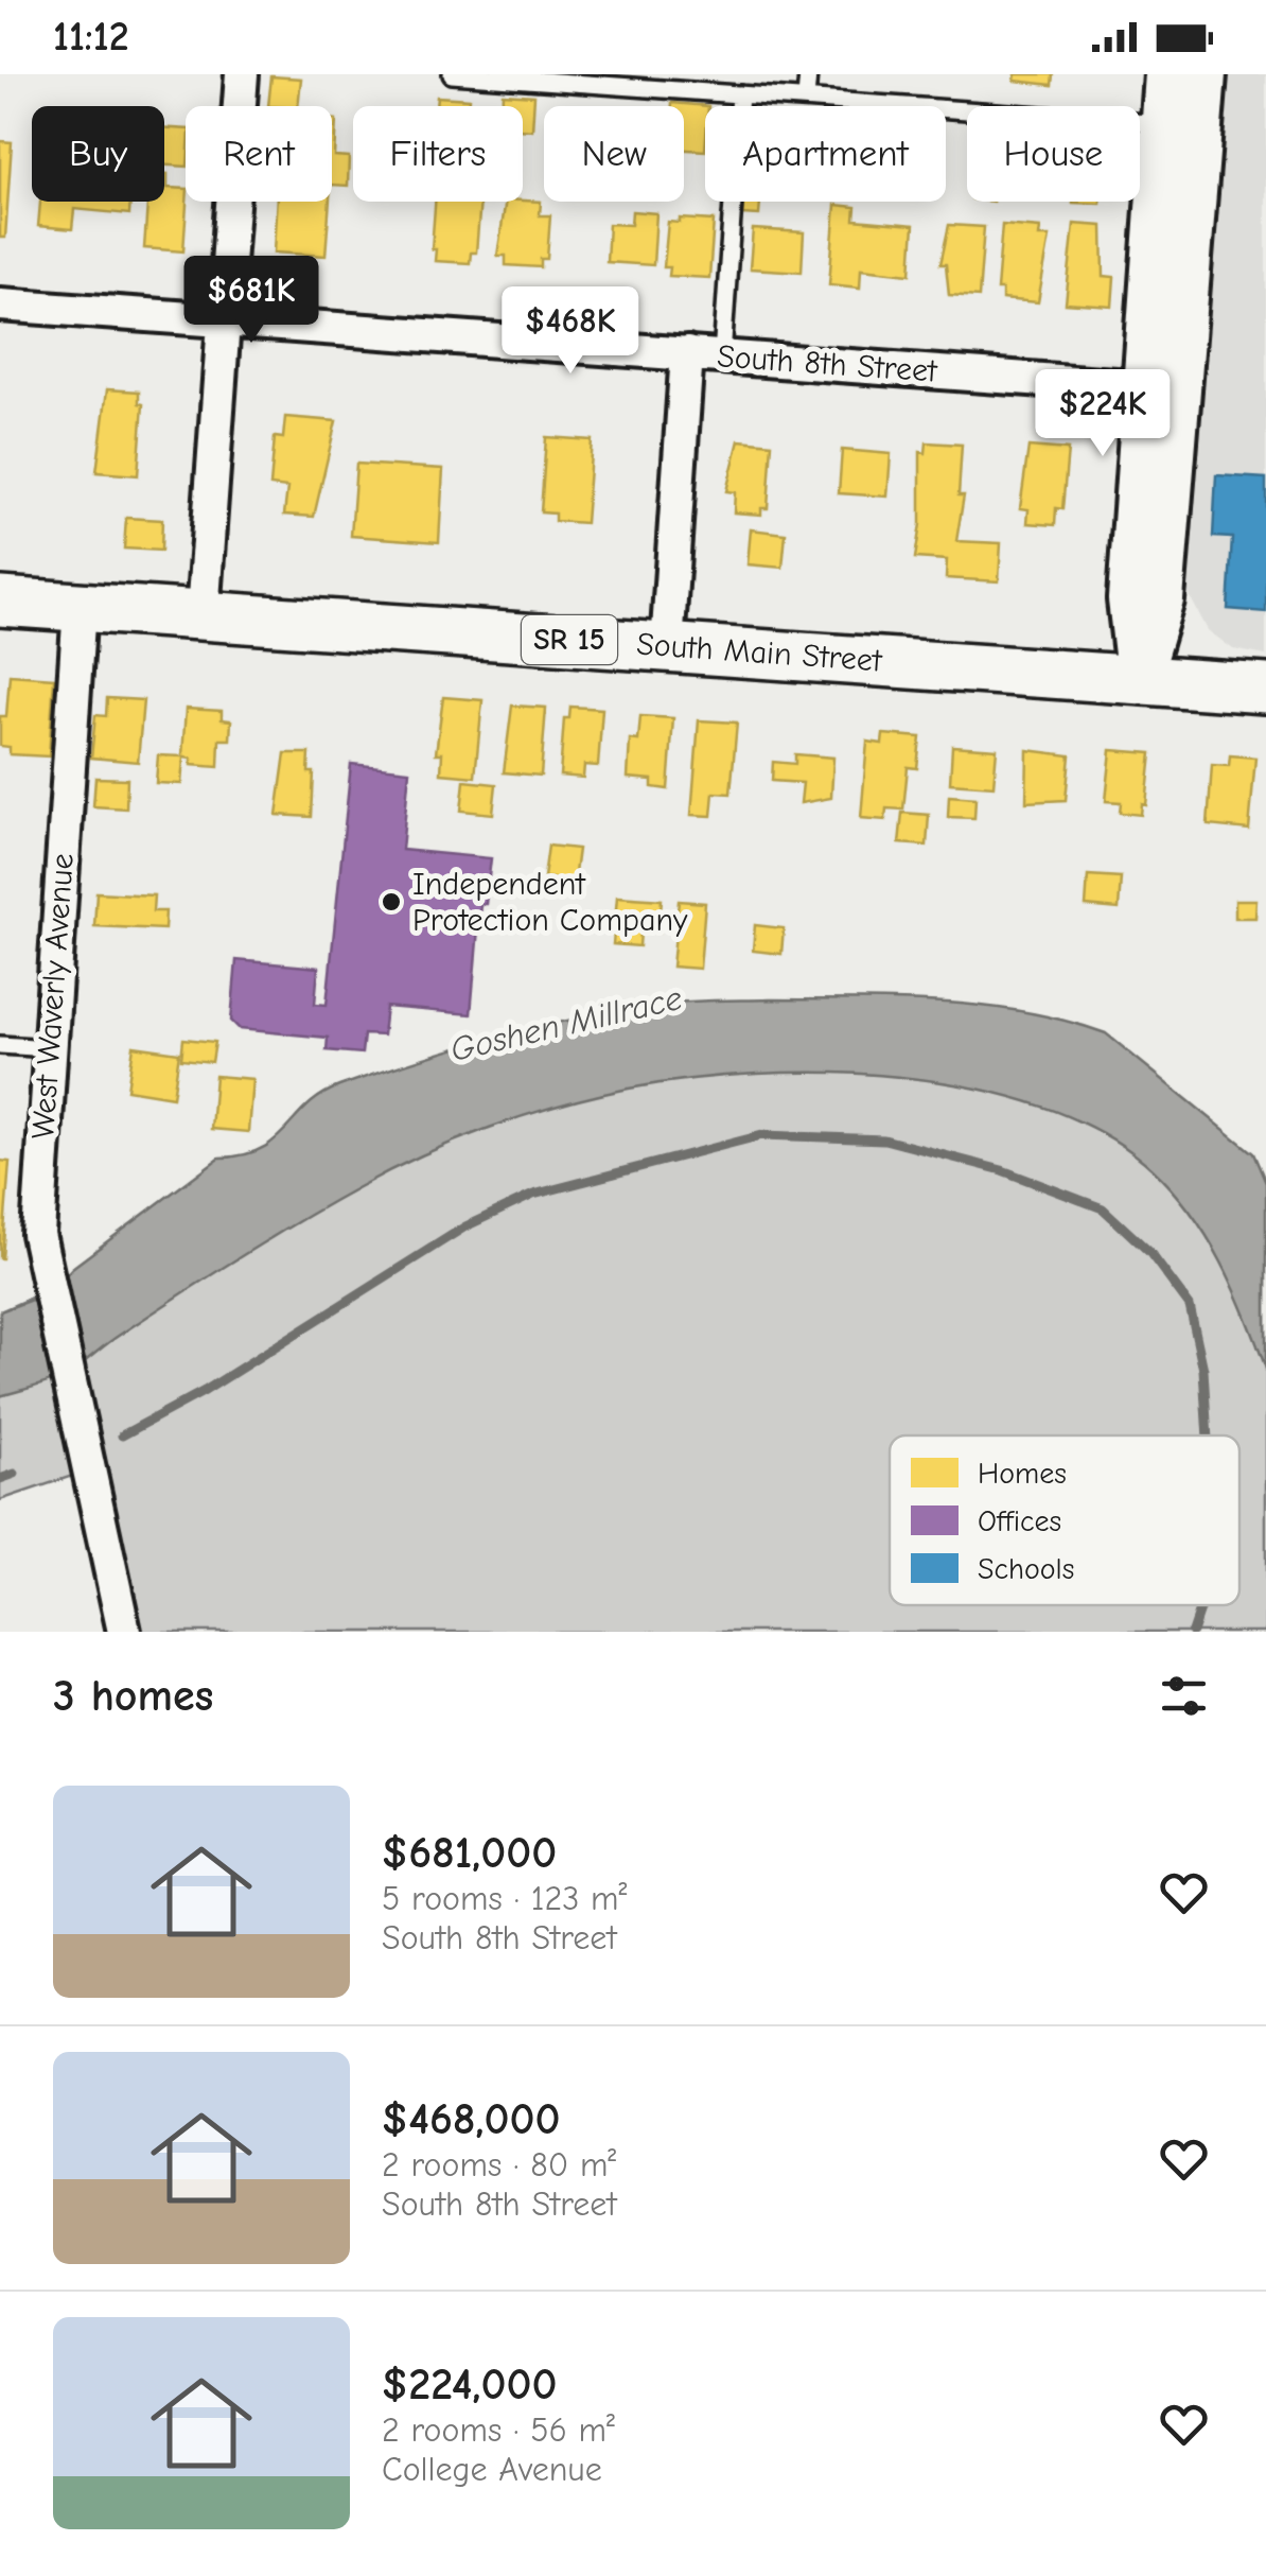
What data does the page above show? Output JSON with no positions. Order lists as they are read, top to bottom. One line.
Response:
{"streets":{"main road":["SR 15","South Main Street"],"street":["South 8th Street","West Waverly Avenue"]},"crossings":[["SR 15","South Main Street"],["South Main Street","West Waverly Avenue"]],"water":["Goshen Millrace"],"places":["Independent Protection Company"],"legend":["Homes","Offices","Schools"],"page":{"status":"11:12","chip":["Buy","Rent","Filters","New","Apartment","House"],"price":["$681K","$468K","$224K"],"heading":"3 homes","list":[{"name":"$681,000","note":"5 rooms · 123 m² · South 8th Street"},{"name":"$468,000","note":"2 rooms · 80 m² · South 8th Street"},{"name":"$224,000","note":"2 rooms · 56 m² · College Avenue"}]}}
